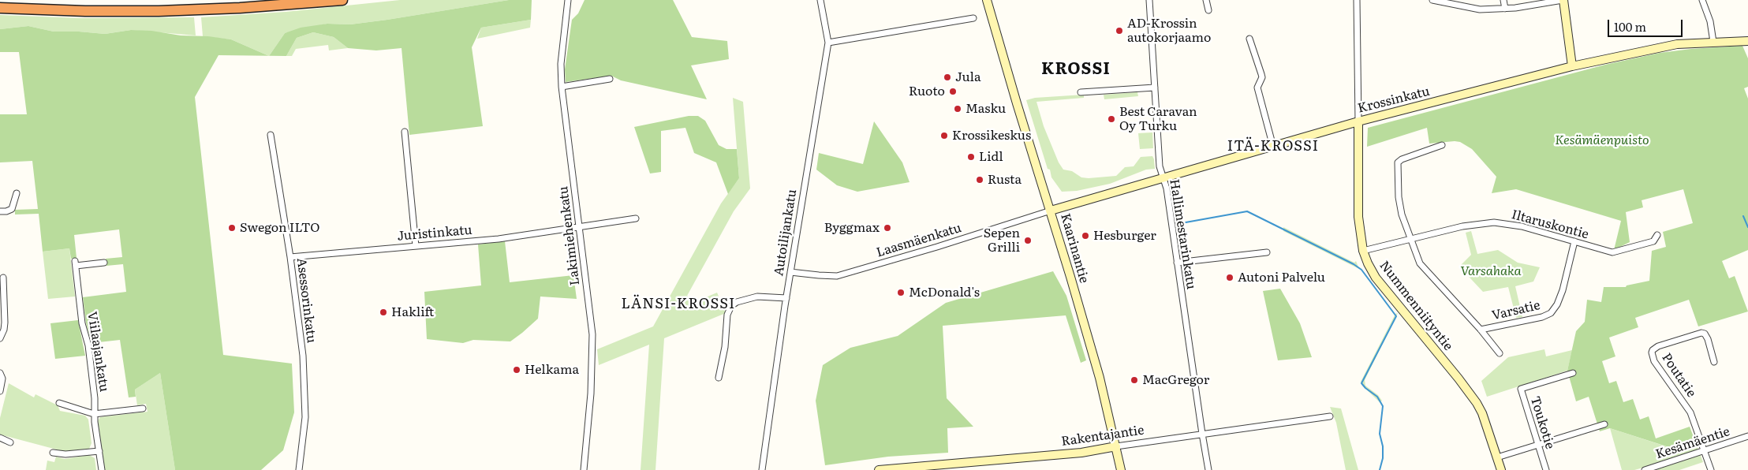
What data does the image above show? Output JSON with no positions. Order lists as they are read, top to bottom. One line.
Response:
{"streets":{"street":["Krossinkatu","Iltaruskontie","Autoilijankatu","Juristinkatu","Hallimestarinkatu","Lakimiehenkatu","Laasmäenkatu","Kaarinantie","Asessorinkatu","Nummenniityntie","Varsatie","Viilaajankatu","Poutatie","Toukotie","Rakentajantie","Kesämäentie"]},"crossings":[["Krossinkatu","Hallimestarinkatu"],["Krossinkatu","Laasmäenkatu"],["Krossinkatu","Kaarinantie"],["Krossinkatu","Nummenniityntie"],["Iltaruskontie","Nummenniityntie"],["Iltaruskontie","Varsatie"],["Autoilijankatu","Laasmäenkatu"],["Juristinkatu","Lakimiehenkatu"],["Juristinkatu","Asessorinkatu"],["Hallimestarinkatu","Rakentajantie"],["Laasmäenkatu","Kaarinantie"],["Kaarinantie","Rakentajantie"],["Poutatie","Kesämäentie"]],"districts":["KROSSI","ITÄ-KROSSI","LÄNSI-KROSSI"],"parks":["Kesämäenpuisto","Varsahaka"],"places":["AD-Krossin autokorjaamo","Jula","Ruoto","Masku","Best Caravan Oy Turku","Krossikeskus","Lidl","Rusta","Swegon ILTO","Byggmax","Hesburger","Sepen Grilli","Autoni Palvelu","McDonald's","Haklift","Helkama","MacGregor"],"scale_bar":"100 m"}
